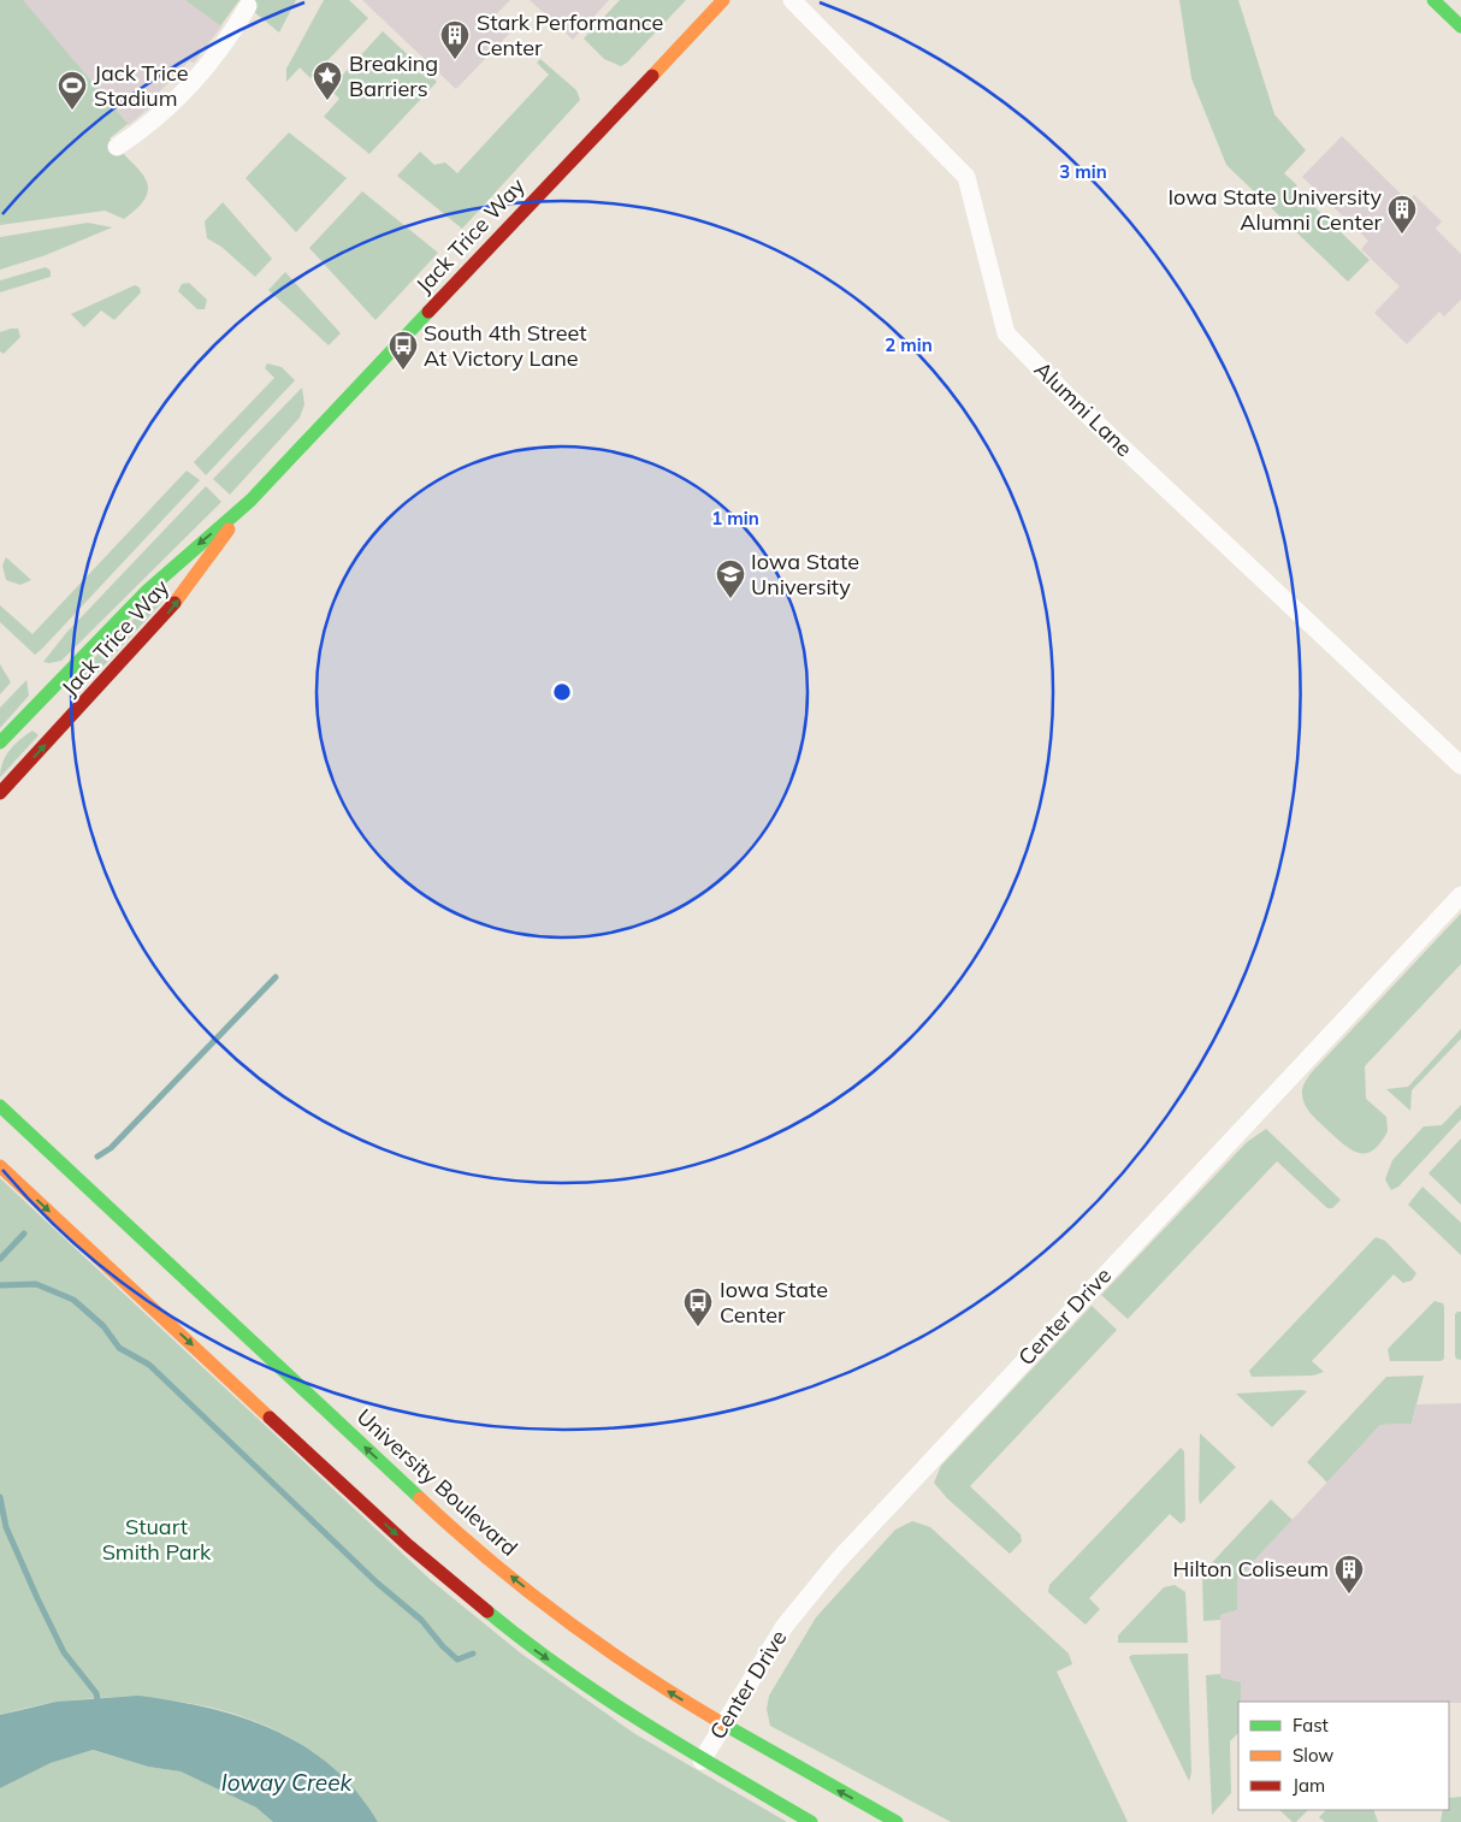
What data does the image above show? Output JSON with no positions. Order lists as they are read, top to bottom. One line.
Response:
{"streets":{"main road":["Jack Trice Way","University Boulevard"],"street":["Alumni Lane","Center Drive"]},"crossings":[["Center Drive","University Boulevard"]],"water":["Ioway Creek"],"parks":["Stuart Smith Park"],"places":{"building":["Stark Performance Center","Iowa State University Alumni Center","Hilton Coliseum"],"place":["Breaking Barriers"],"sports":["Jack Trice Stadium"],"bus stop":["South 4th Street At Victory Lane","Iowa State Center"],"school or university":["Iowa State University"]},"legend":["Fast","Slow","Jam"],"rings":["3 min","2 min","1 min"]}
